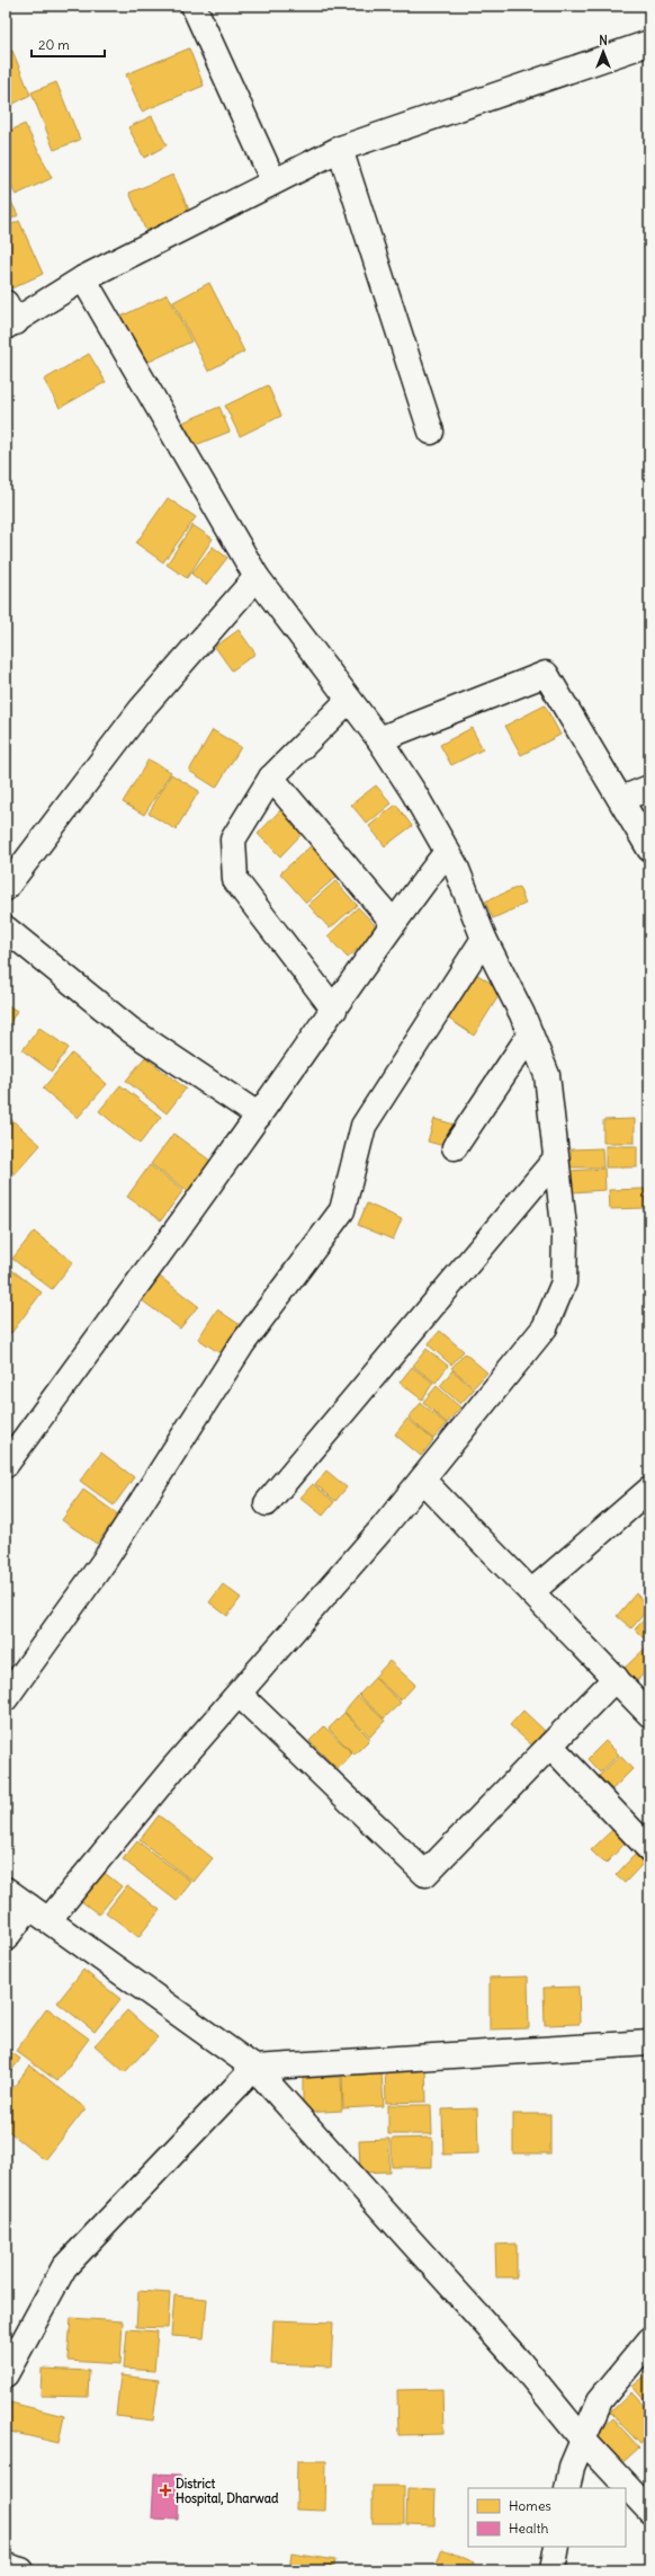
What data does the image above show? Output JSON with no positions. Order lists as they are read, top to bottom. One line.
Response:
{"places":{"health":["District Hospital, Dharwad"]},"legend":["Homes","Health"],"scale_bar":"20 m","north":"top"}
